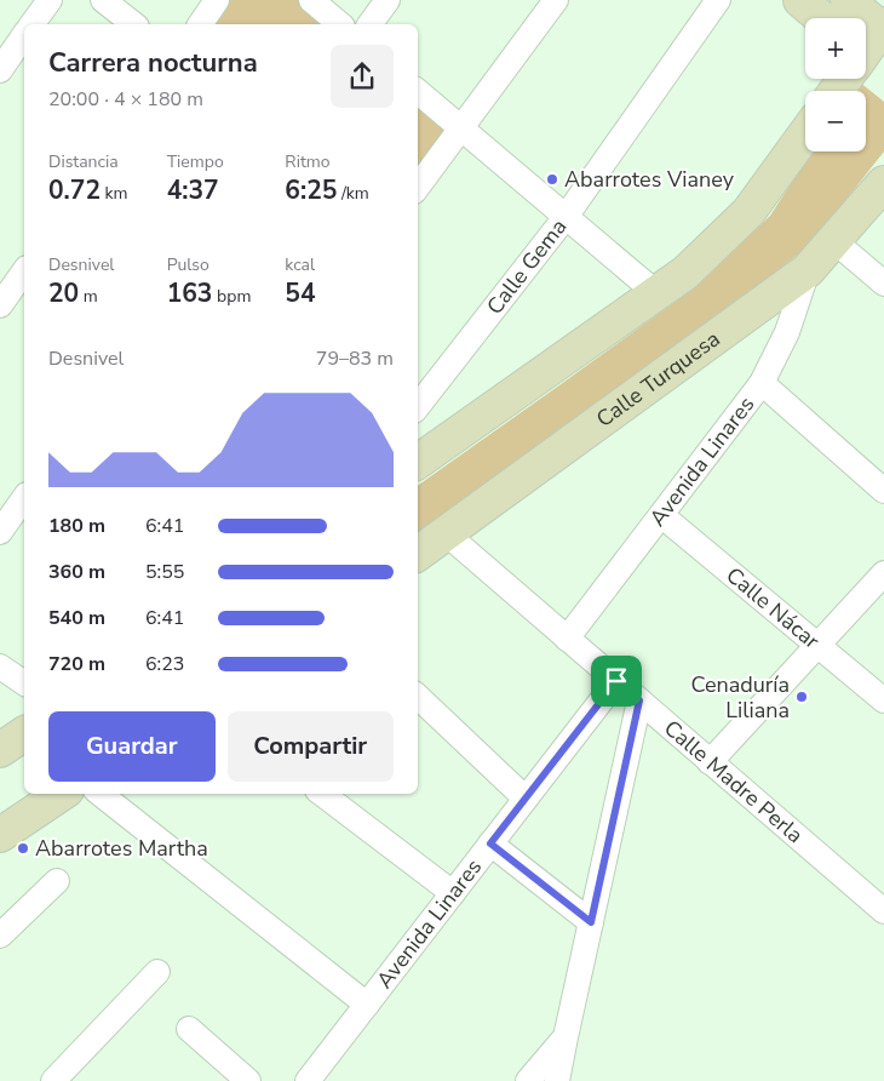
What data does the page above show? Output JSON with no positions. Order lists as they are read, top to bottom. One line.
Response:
{"streets":{"main road":["Calle Turquesa"],"street":["Calle Gema","Avenida Linares","Calle Nácar","Calle Madre Perla"]},"crossings":[["Calle Turquesa","Avenida Linares"],["Calle Turquesa","Calle Madre Perla"],["Avenida Linares","Calle Nácar"],["Avenida Linares","Calle Madre Perla"]],"places":["Abarrotes Vianey","Cenaduría Liliana","Abarrotes Martha"],"page":{"map_buttons":["+","−"],"heading":["Carrera nocturna","20:00 · 4 × 180 m"],"stats":[["Distancia","0.72 km"],["Tiempo","4:37"],["Ritmo","6:25 /km"],["Desnivel","20 m"],["Pulso","163 bpm"],["kcal","54"]],"chart":["Desnivel","79–83 m"],"list":[{"name":"180 m","note":"6:41"},{"name":"360 m","note":"5:55"},{"name":"540 m","note":"6:41"},{"name":"720 m","note":"6:23"}],"buttons":["Guardar","Compartir"]}}
